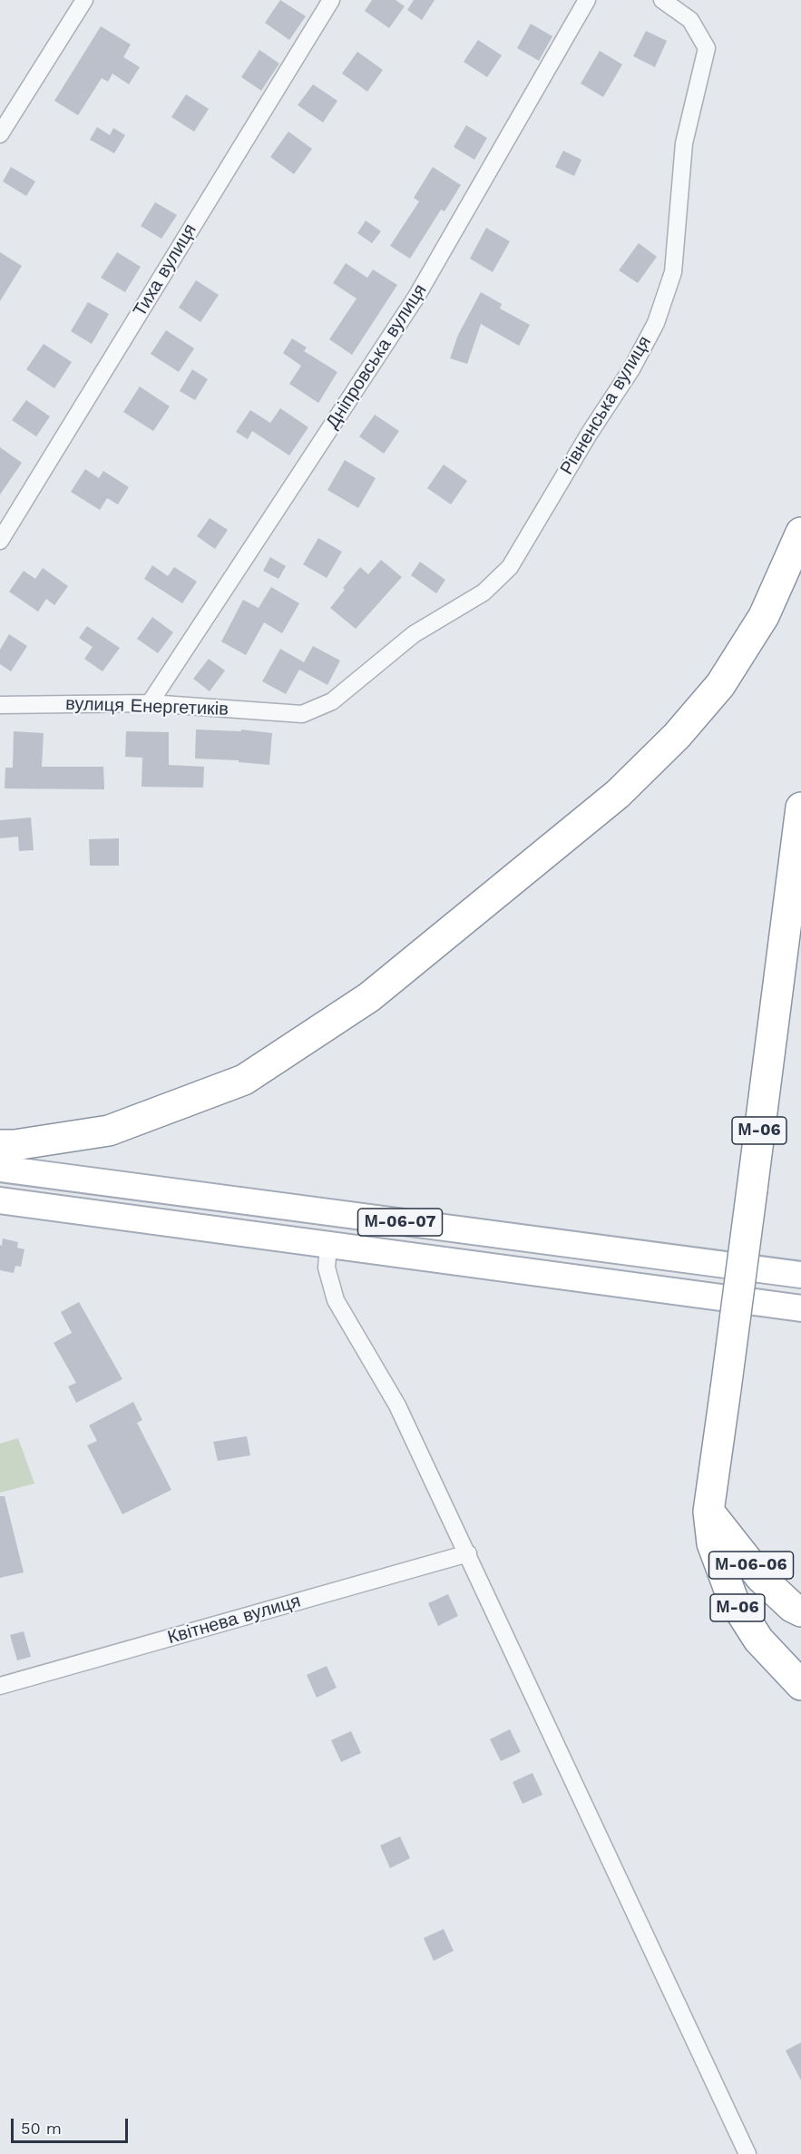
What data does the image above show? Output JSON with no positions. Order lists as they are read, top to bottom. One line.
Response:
{"streets":{"highway":["М-06","М-06-06"],"main road":["М-06-07"],"street":["Тиха вулиця","Дніпровська вулиця","Рівненська вулиця","вулиця Енергетиків","Квітнева вулиця"]},"crossings":[["Дніпровська вулиця","вулиця Енергетиків"],["Рівненська вулиця","вулиця Енергетиків"],["М-06","М-06-06"]],"scale_bar":"50 m"}
